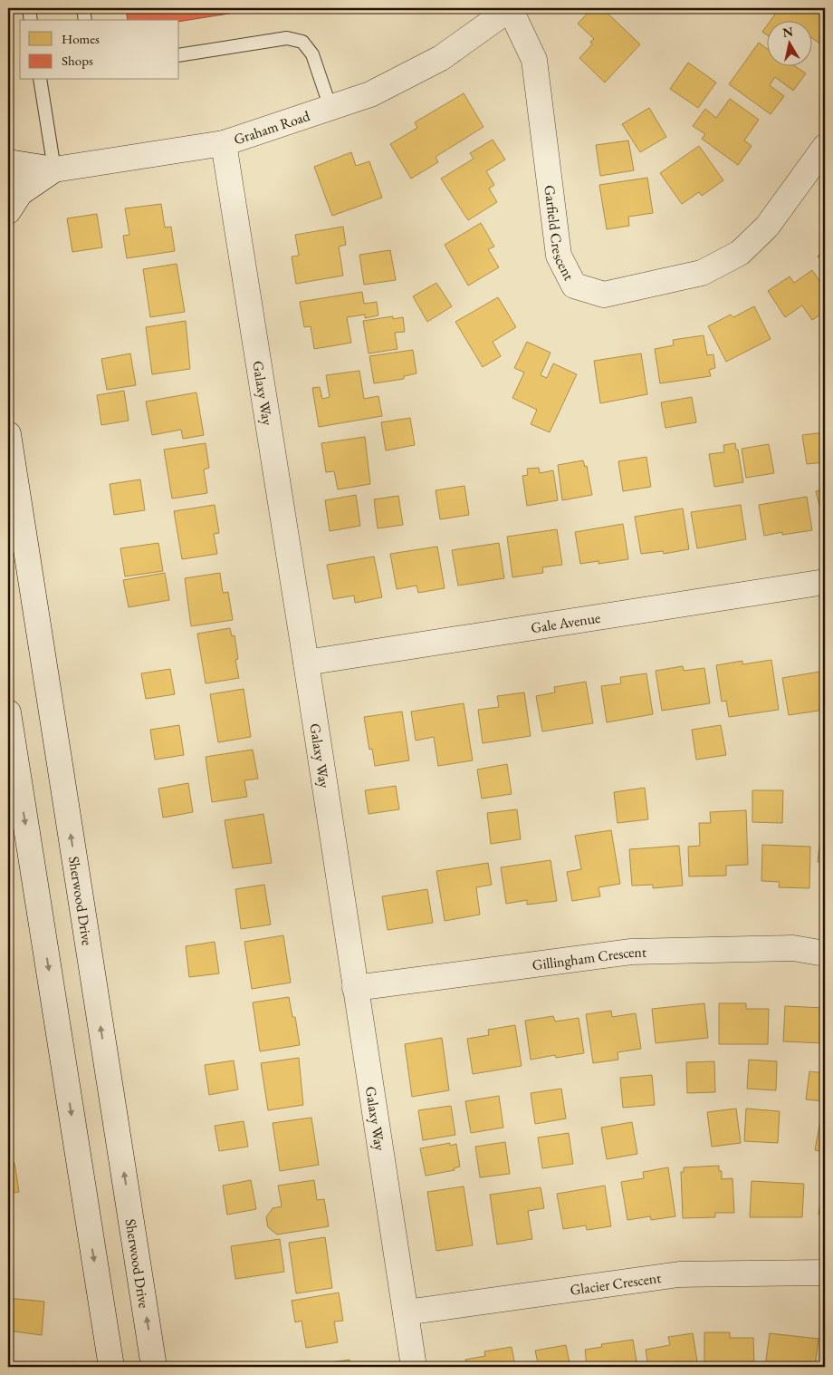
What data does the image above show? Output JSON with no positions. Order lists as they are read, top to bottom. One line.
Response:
{"streets":{"street":["Graham Road","Garfield Crescent","Galaxy Way","Gale Avenue","Sherwood Drive","Gillingham Crescent","Glacier Crescent"]},"crossings":[["Graham Road","Garfield Crescent"],["Graham Road","Galaxy Way"],["Galaxy Way","Gale Avenue"],["Galaxy Way","Gillingham Crescent"],["Galaxy Way","Glacier Crescent"]],"legend":["Homes","Shops"],"north":"top"}
